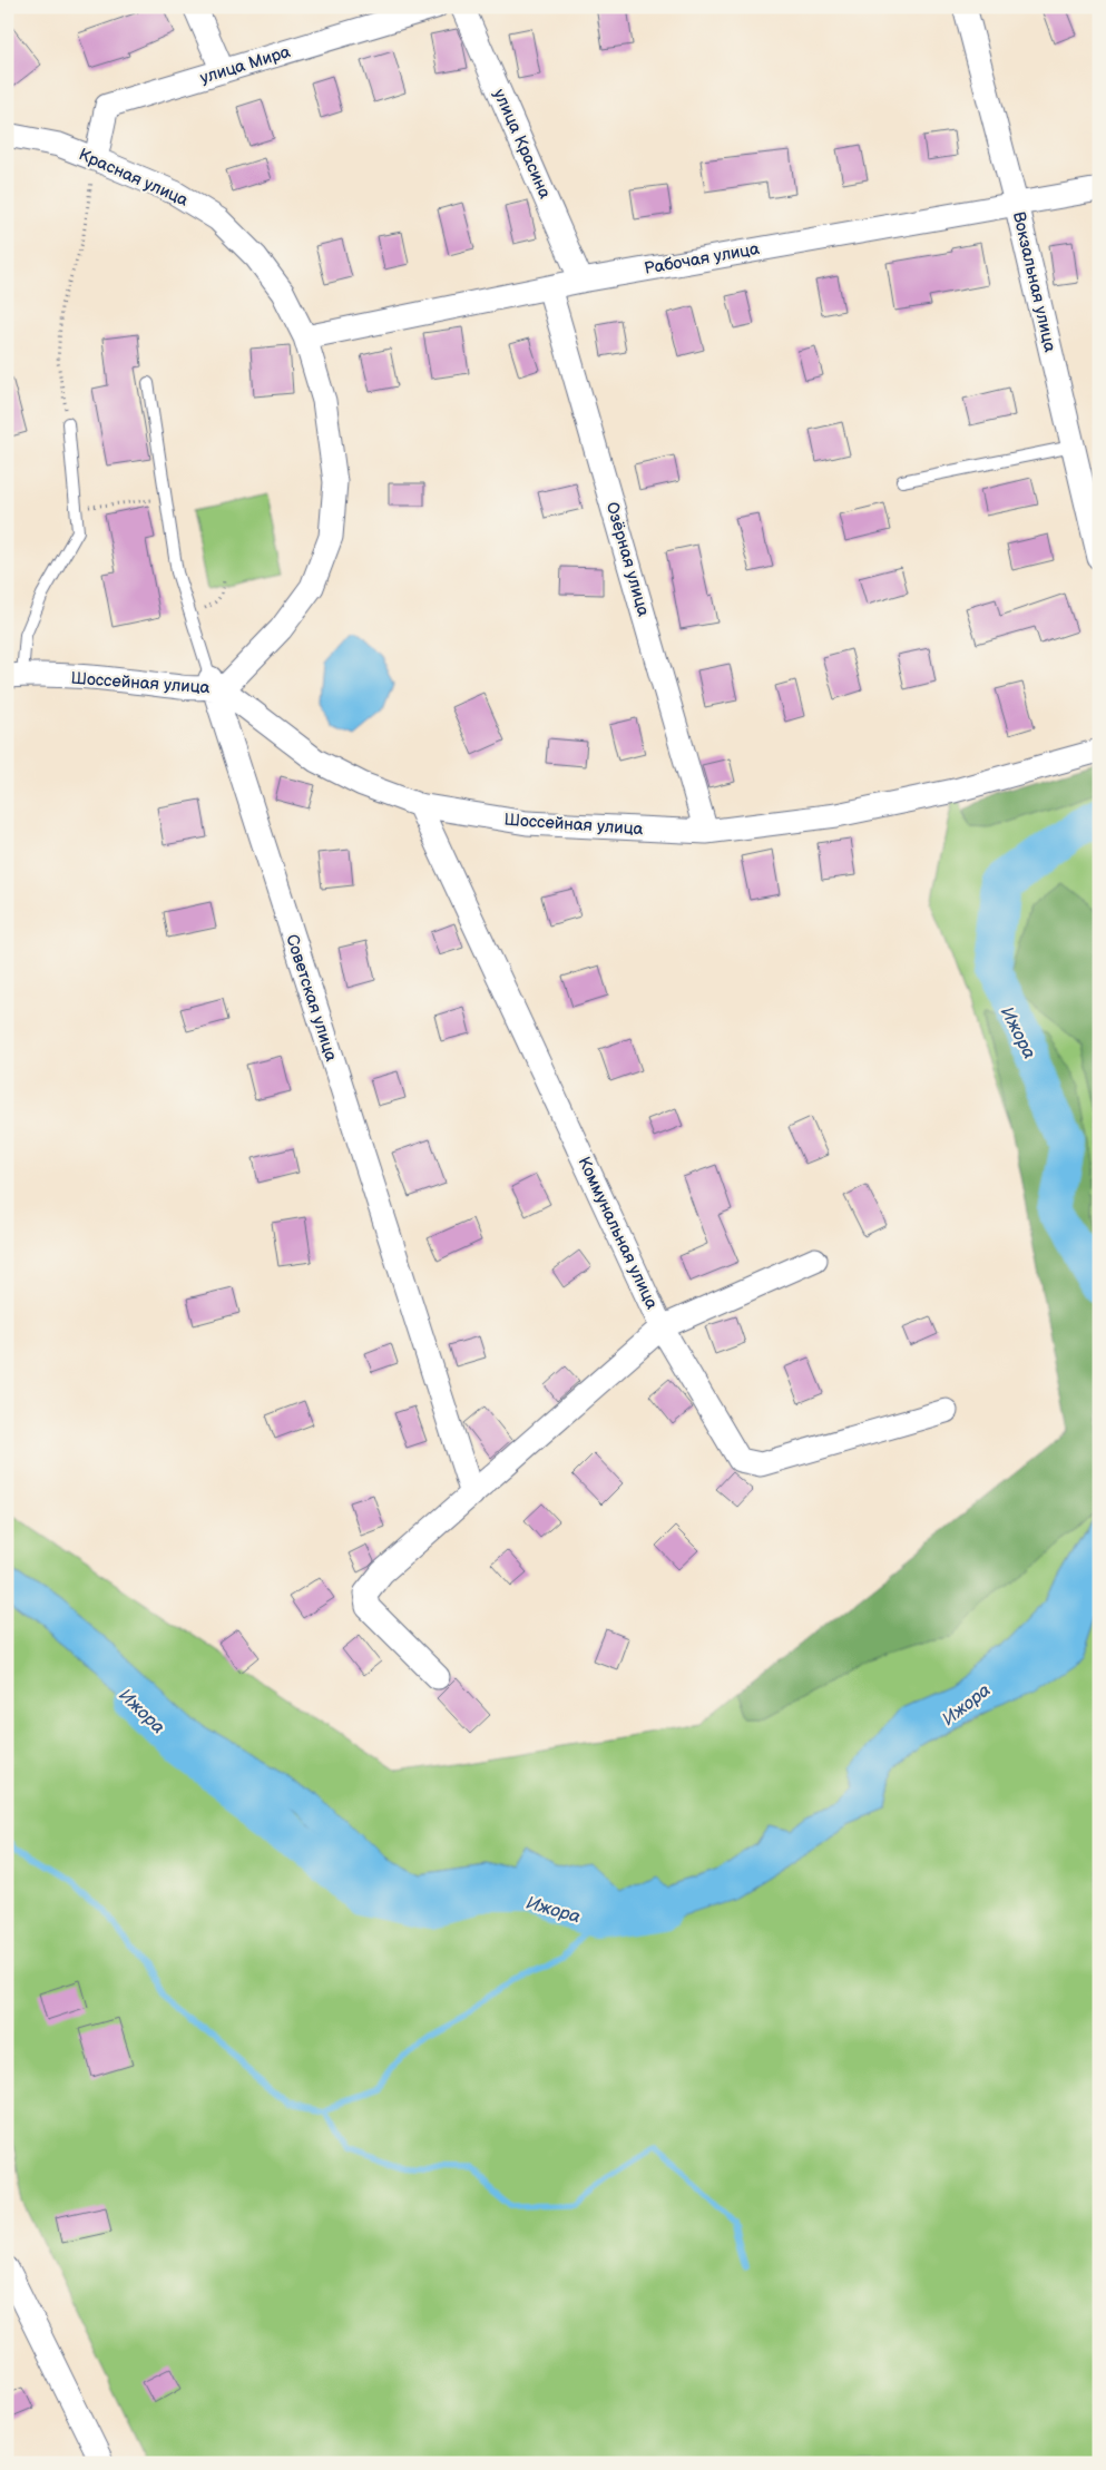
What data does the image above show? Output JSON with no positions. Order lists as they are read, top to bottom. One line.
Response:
{"streets":{"street":["улица Мира","улица Красина","Красная улица","Рабочая улица","Вокзальная улица","Озёрная улица","Шоссейная улица","Советская улица","Коммунальная улица"]},"crossings":[["улица Мира","Красная улица"],["улица Красина","Рабочая улица"],["Красная улица","Рабочая улица"],["Красная улица","Шоссейная улица"],["Красная улица","Советская улица"],["Рабочая улица","Вокзальная улица"],["Рабочая улица","Озёрная улица"],["Озёрная улица","Шоссейная улица"],["Шоссейная улица","Советская улица"],["Шоссейная улица","Коммунальная улица"]],"water":["Ижора"]}
